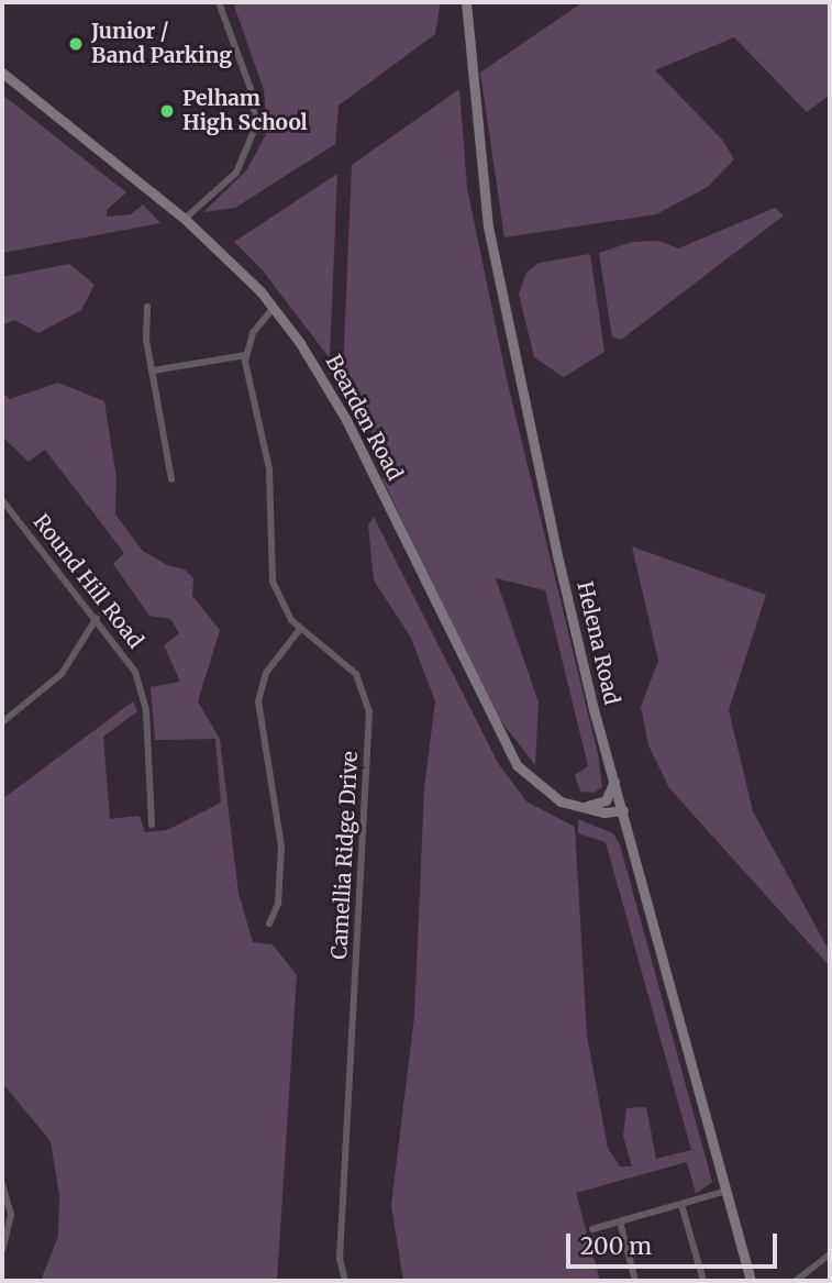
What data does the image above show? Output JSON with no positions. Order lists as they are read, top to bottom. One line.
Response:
{"streets":{"main road":["Bearden Road","Helena Road"],"street":["Round Hill Road","Camellia Ridge Drive"]},"crossings":[["Bearden Road","Helena Road"]],"places":["Junior / Band Parking","Pelham High School"],"scale_bar":"200 m"}
